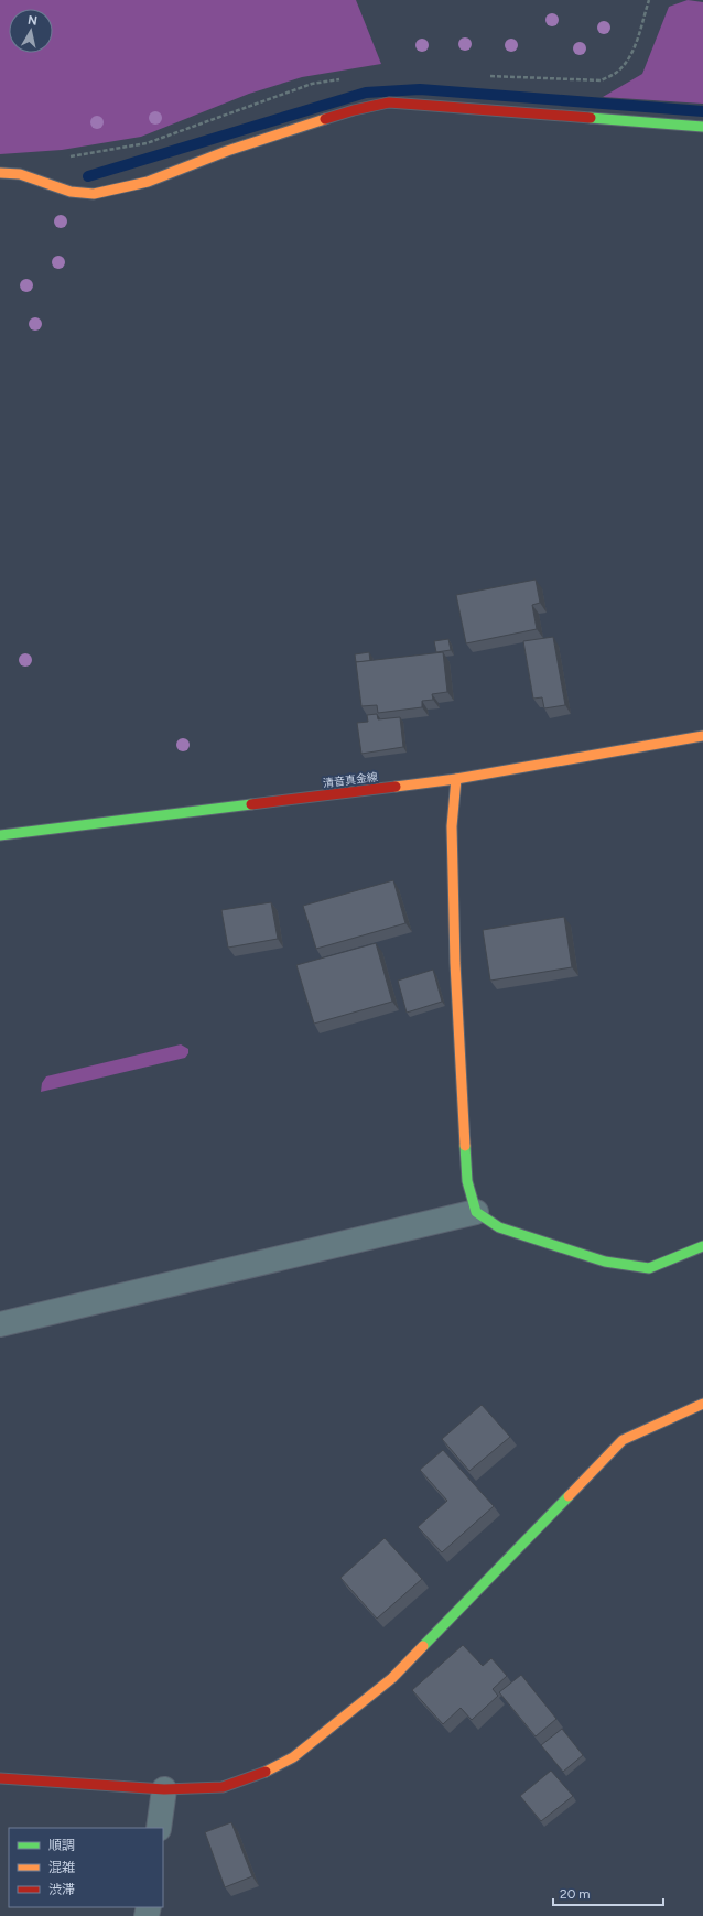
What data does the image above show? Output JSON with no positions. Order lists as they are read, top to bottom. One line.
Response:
{"streets":{"street":["清音真金線"]},"legend":["順調","混雑","渋滞"],"scale_bar":"20 m","north":"top"}
